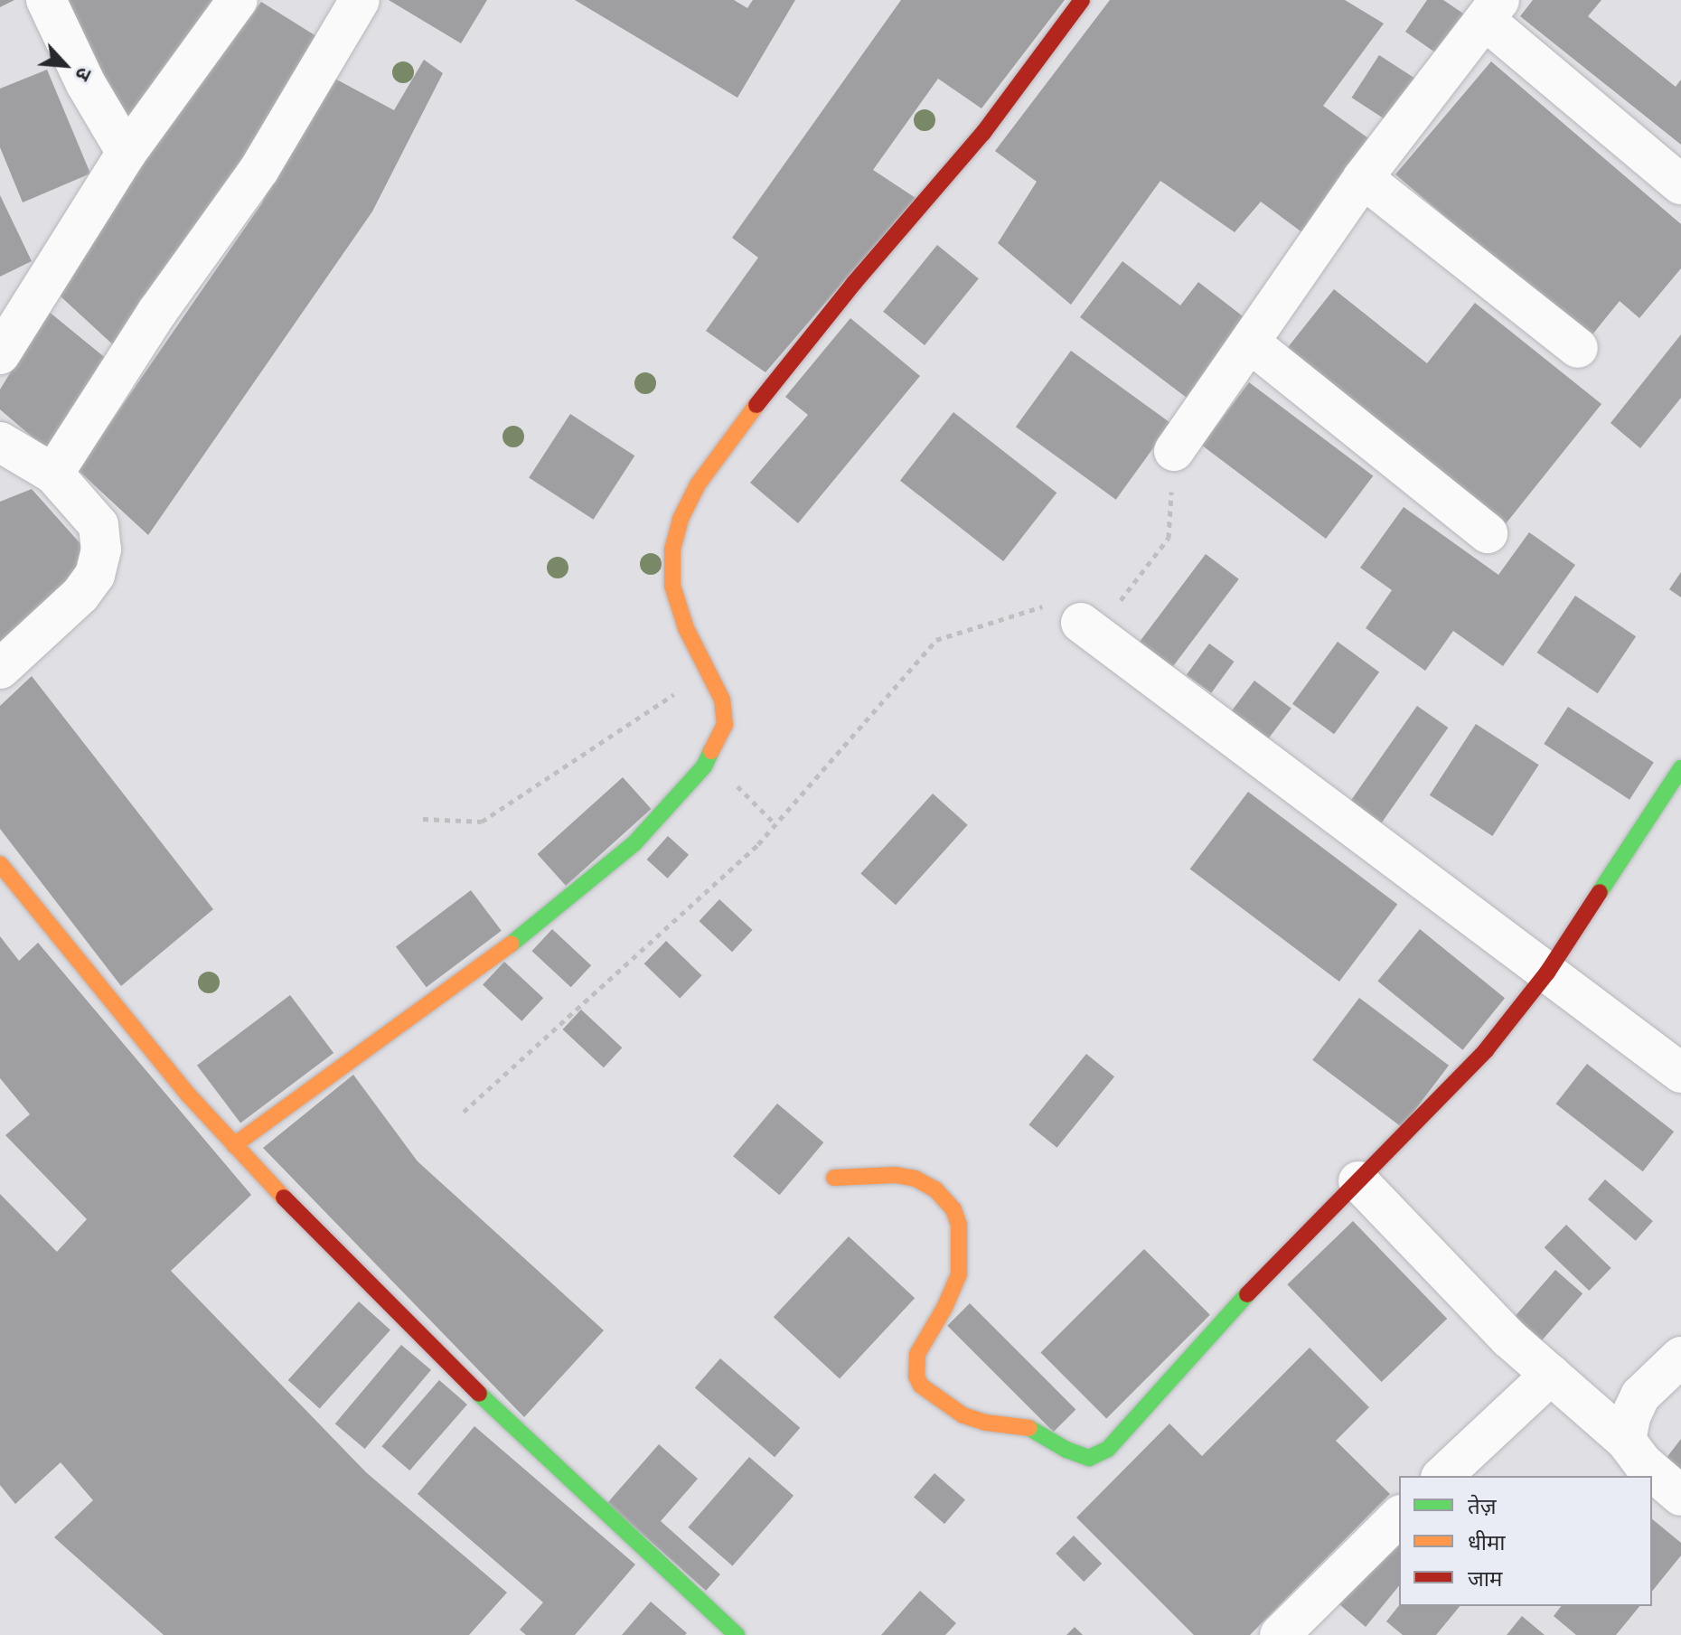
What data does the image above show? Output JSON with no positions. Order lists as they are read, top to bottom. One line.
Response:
{"legend":["तेज़","धीमा","जाम"],"north":"bottom right"}
